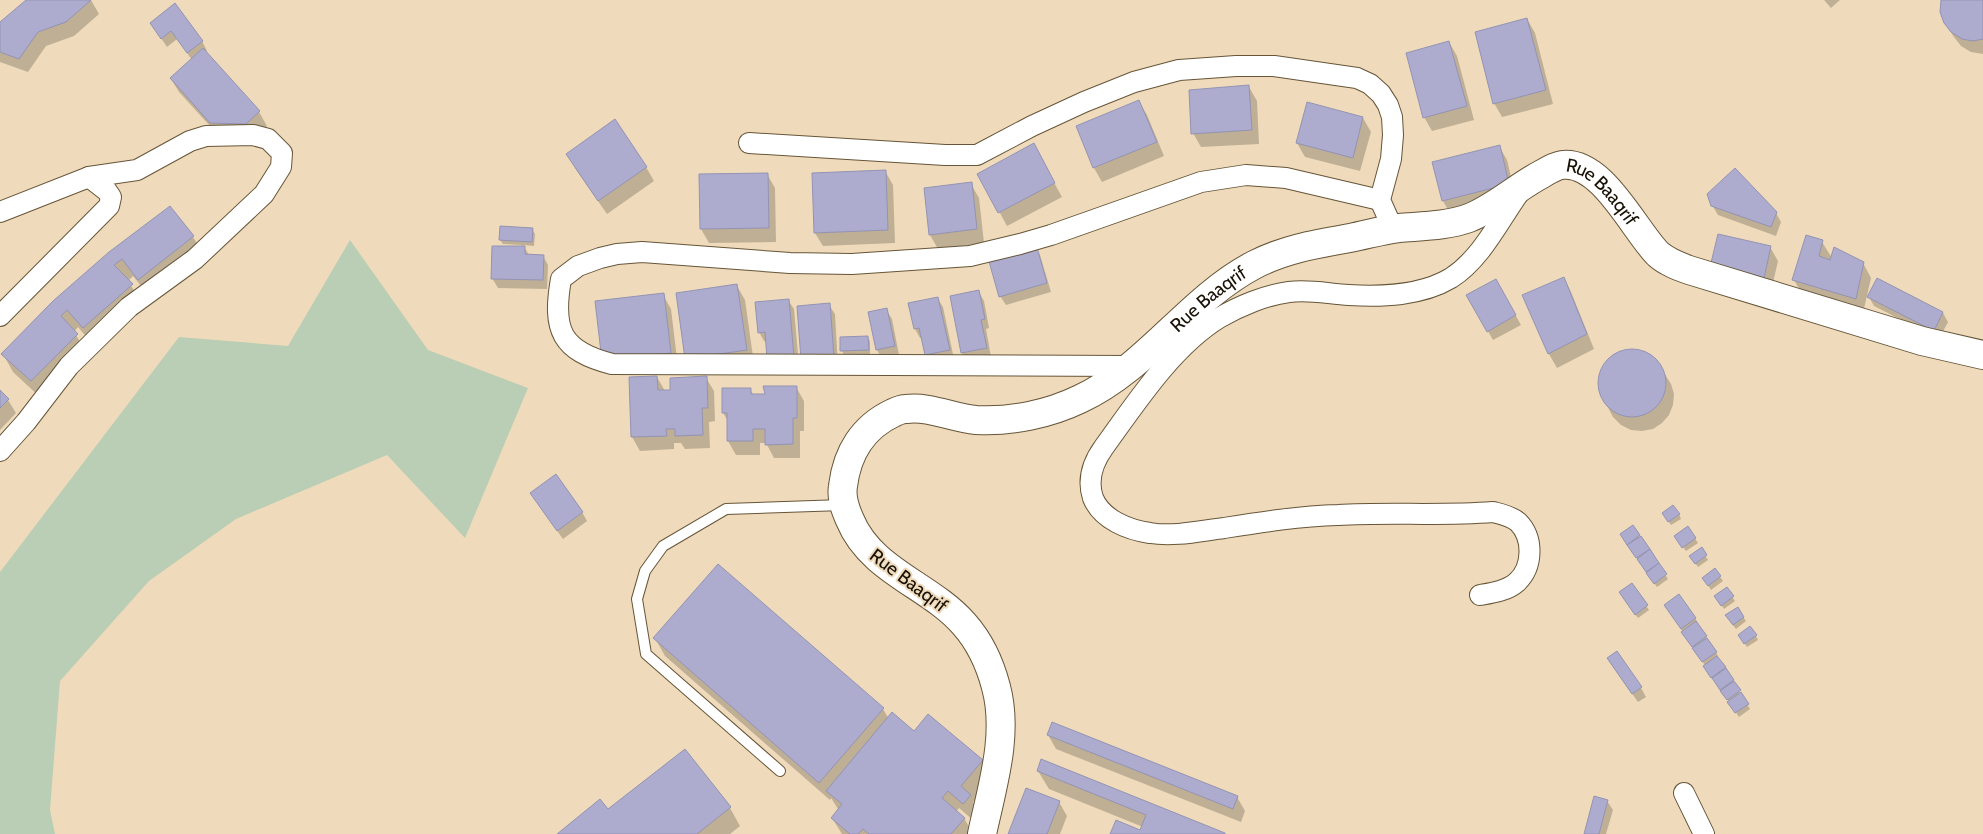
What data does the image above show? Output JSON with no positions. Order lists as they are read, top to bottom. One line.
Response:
{"streets":{"street":["Rue Baaqrif"]}}
